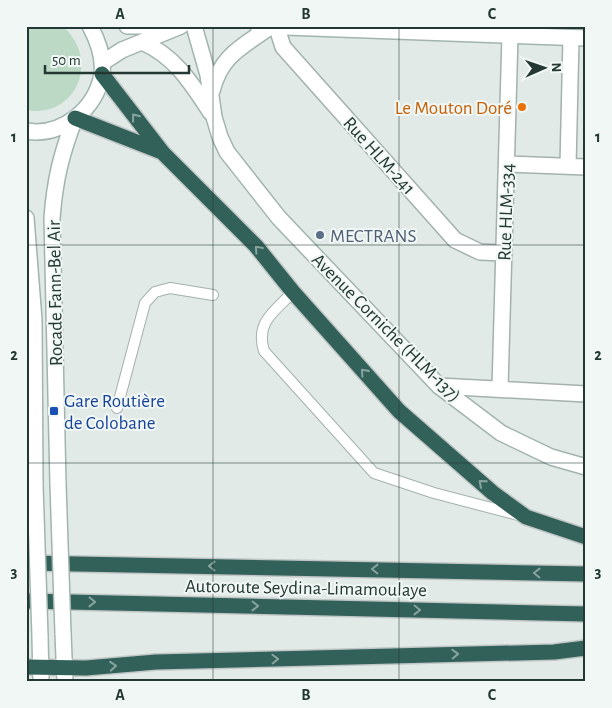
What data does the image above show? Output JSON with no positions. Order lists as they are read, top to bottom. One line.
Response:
{"streets":{"highway":["Autoroute Seydina-Limamoulaye"],"street":["Rue HLM-241","Rue HLM-334","Rocade Fann-Bel Air","Avenue Corniche (HLM-137)"]},"crossings":[["Rue HLM-241","Rue HLM-334"]],"places":{"other":["Le Mouton Doré","MECTRANS"],"transit":["Gare Routière de Colobane"]},"scale_bar":"50 m","north":"right","grid":{"columns":["A","B","C"],"rows":["1","2","3"]}}
